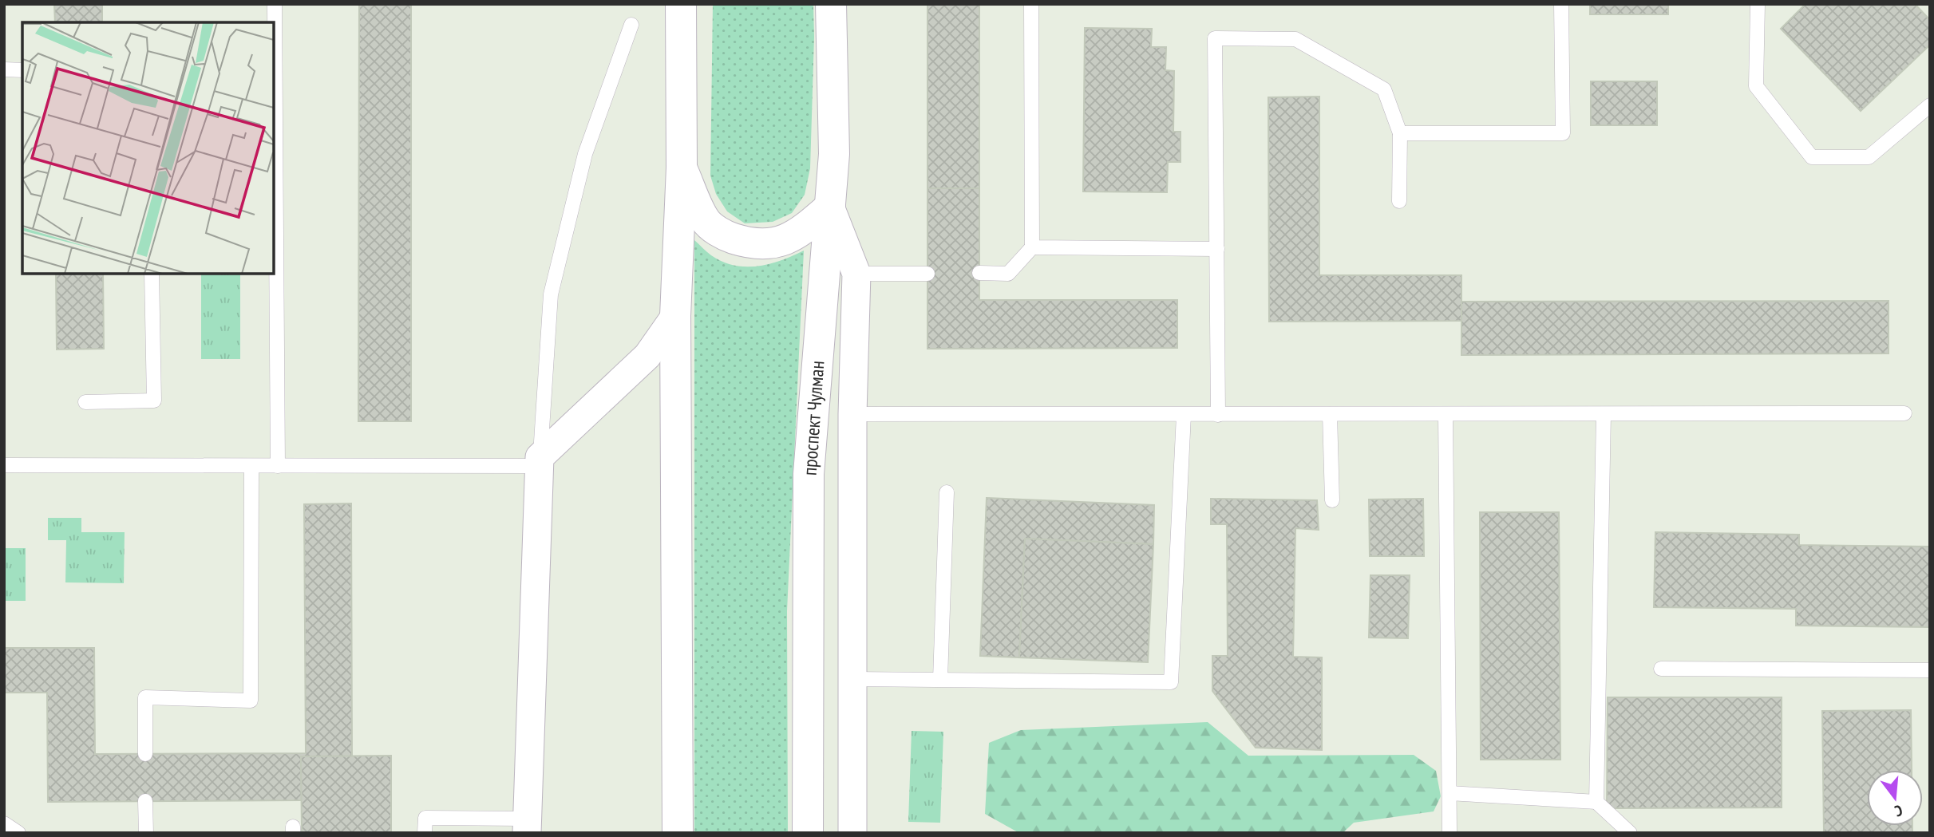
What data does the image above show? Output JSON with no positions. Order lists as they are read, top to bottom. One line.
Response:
{"streets":{"main road":["проспект Чулман"]},"north":"bottom"}
